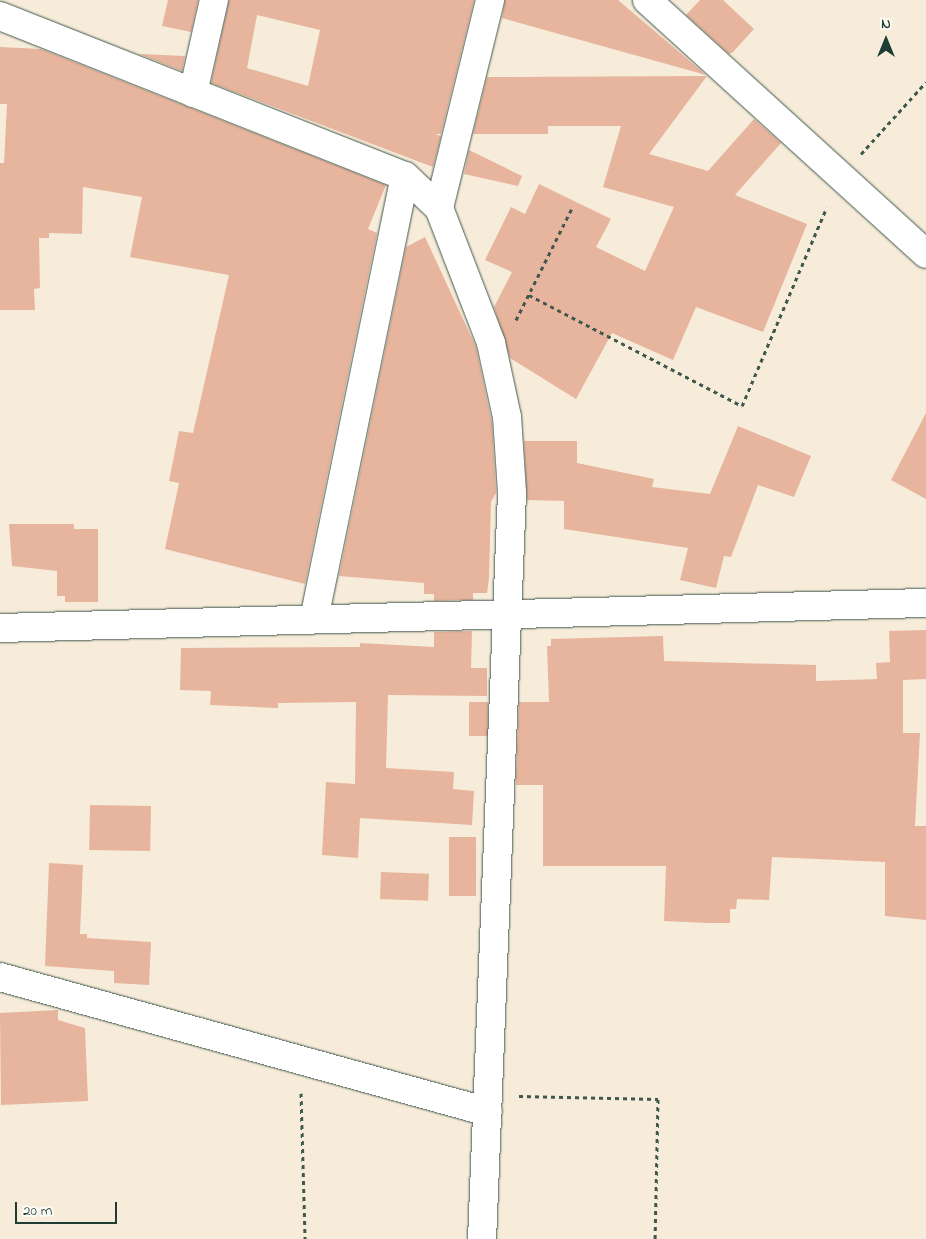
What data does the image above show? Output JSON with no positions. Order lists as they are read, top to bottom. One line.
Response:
{"scale_bar":"20 m","north":"top"}
